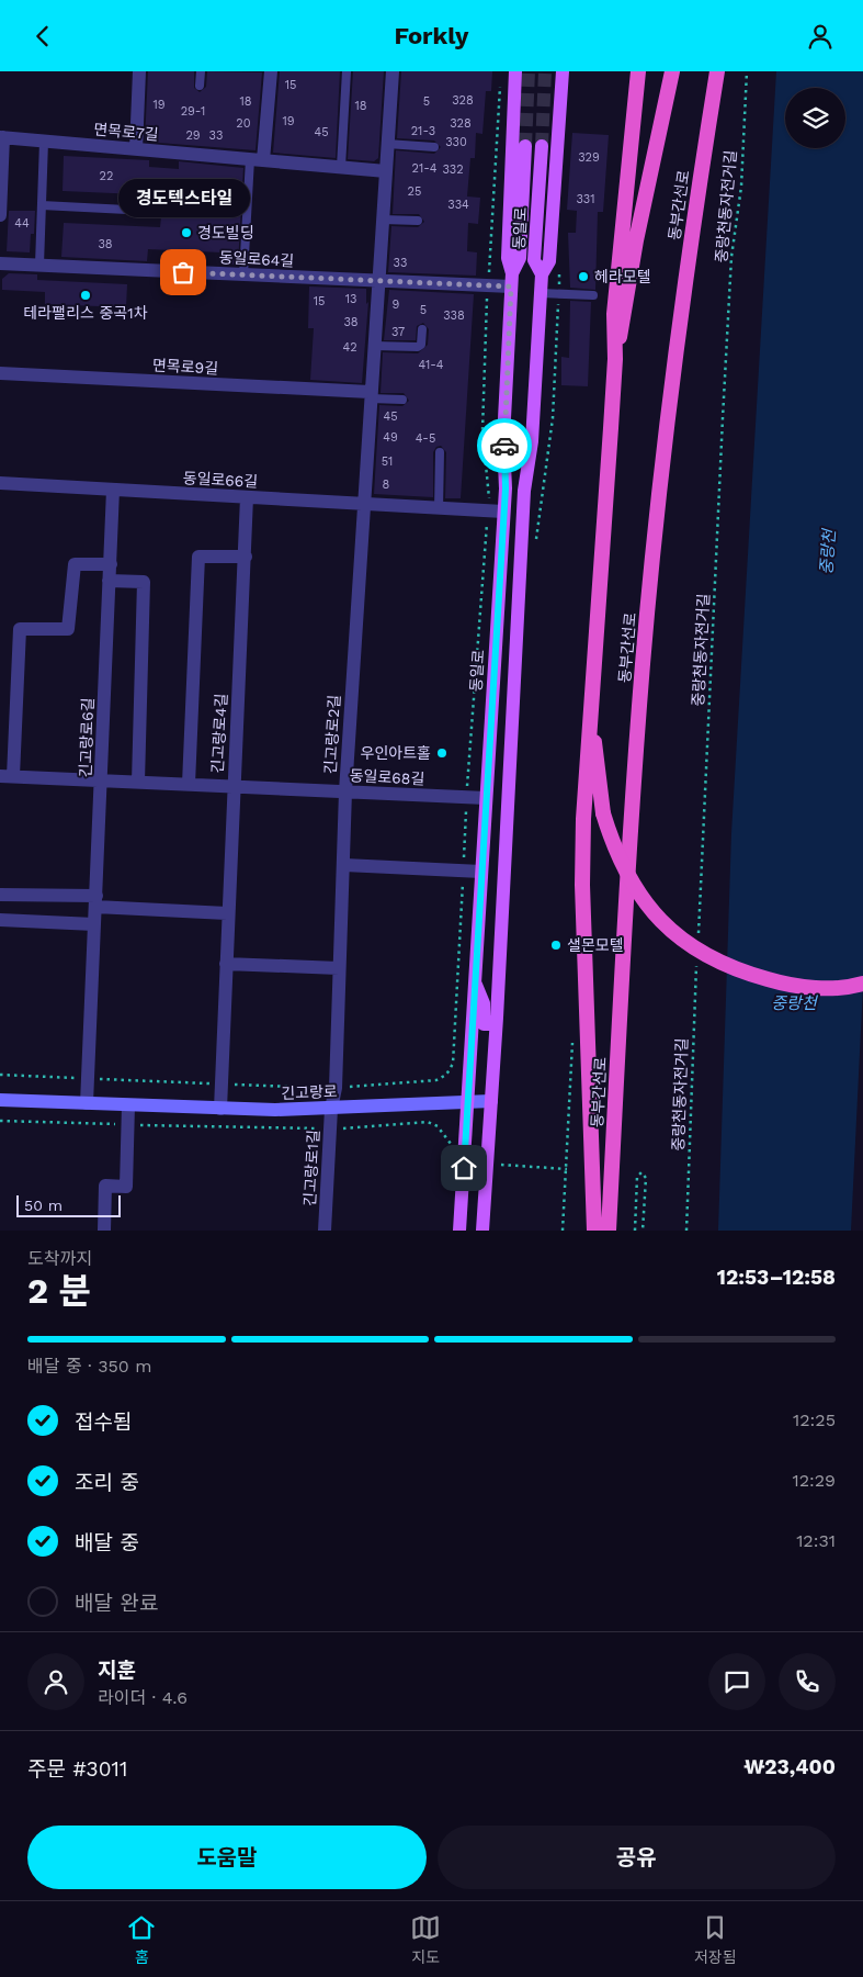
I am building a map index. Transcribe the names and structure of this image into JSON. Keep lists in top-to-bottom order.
{
  "streets": {
    "highway": ["동부간선로"],
    "main road": ["동일로", "긴고랑로"],
    "street": [
      "면목로7길",
      "동일로64길",
      "면목로9길",
      "동일로66길",
      "긴고랑로4길",
      "긴고랑로2길",
      "긴고랑로6길",
      "동일로68길",
      "긴고랑로1길"
    ],
    "path": ["중랑천동자전거길"]
  },
  "crossings": [
    ["면목로7길", "긴고랑로2길"],
    ["동일로", "동일로64길"],
    ["동일로", "동일로66길"],
    ["동일로", "동일로68길"],
    ["동일로", "긴고랑로"],
    ["동일로64길", "긴고랑로2길"],
    ["면목로9길", "긴고랑로2길"],
    ["동일로66길", "긴고랑로4길"],
    ["동일로66길", "긴고랑로2길"],
    ["동일로66길", "긴고랑로6길"],
    ["긴고랑로4길", "동일로68길"],
    ["긴고랑로4길", "긴고랑로"],
    ["긴고랑로2길", "동일로68길"],
    ["긴고랑로2길", "긴고랑로"],
    ["긴고랑로2길", "긴고랑로1길"],
    ["긴고랑로6길", "동일로68길"],
    ["긴고랑로6길", "긴고랑로"],
    ["긴고랑로", "긴고랑로1길"]
  ],
  "water": ["중랑천"],
  "places": [
    "경도빌딩",
    "경도텍스타일",
    "헤라모텔",
    "테라팰리스 중곡1차",
    "우인아트홀",
    "샐몬모텔"
  ],
  "house_numbers": [
    "15",
    "328",
    "18",
    "5",
    "19",
    "18",
    "29-1",
    "19",
    "20",
    "328",
    "21-3",
    "45",
    "29",
    "33",
    "330",
    "329",
    "21-4",
    "332",
    "22",
    "25",
    "331",
    "334",
    "44",
    "38",
    "33",
    "13",
    "15",
    "9",
    "5",
    "338",
    "38",
    "37",
    "42",
    "41-4",
    "45",
    "49",
    "4-5",
    "51",
    "8"
  ],
  "scale_bar": "50 m",
  "page": {
    "header": "Forkly",
    "bubble": "경도텍스타일",
    "scale": "50 m",
    "heading": ["2 분", "도착까지", "12:53–12:58"],
    "panel": [
      "지훈",
      "라이더 · 4.6",
      "주문 #3011",
      "₩23,400"
    ],
    "bar": "배달 중 · 350 m",
    "list": [
      ["접수됨", "12:25"],
      ["조리 중", "12:29"],
      ["배달 중", "12:31"],
      "배달 완료"
    ],
    "buttons": ["도움말", "공유"],
    "tabs": ["홈", "지도", "저장됨"]
  }
}
